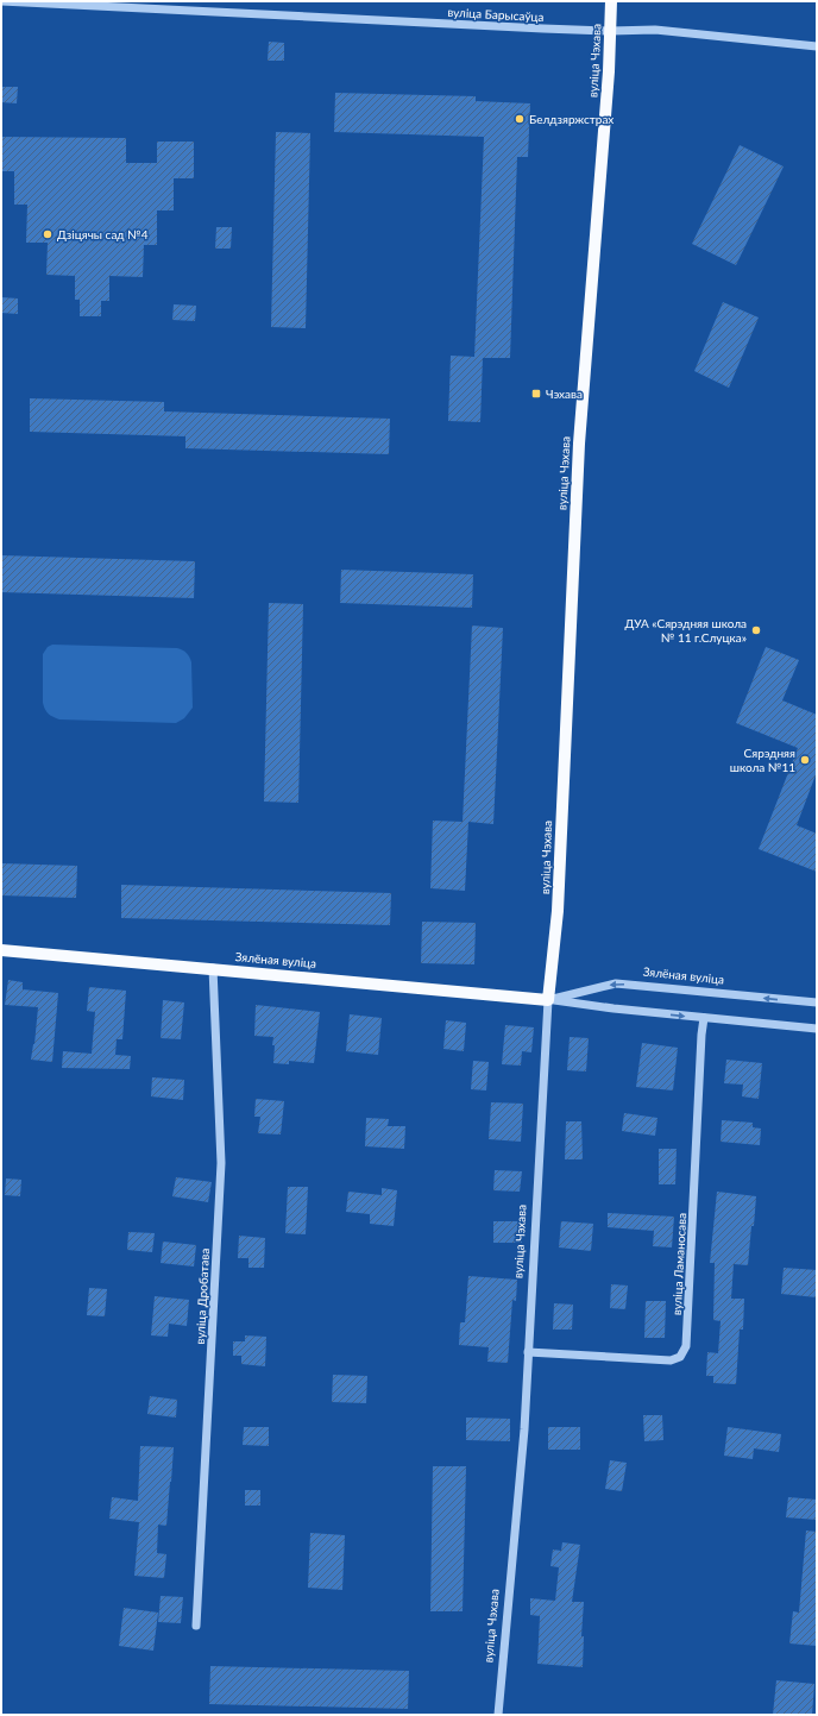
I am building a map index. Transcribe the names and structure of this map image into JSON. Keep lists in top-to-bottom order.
{
  "streets": {
    "main road": ["вуліца Чэхава", "Зялёная вуліца"],
    "street": ["вуліца Барысаўца", "вуліца Ламаносава", "вуліца Дробатава"]
  },
  "crossings": [
    ["вуліца Барысаўца", "вуліца Чэхава"],
    ["вуліца Чэхава", "Зялёная вуліца"],
    ["вуліца Чэхава", "вуліца Ламаносава"],
    ["Зялёная вуліца", "вуліца Ламаносава"],
    ["Зялёная вуліца", "вуліца Дробатава"]
  ],
  "places": {
    "other": [
      "Белдзяржстрах",
      "Дзіцячы сад №4",
      "ДУА «Сярэдняя школа № 11 г.Слуцка»",
      "Сярэдняя школа №11"
    ],
    "transit": ["Чэхава"]
  }
}
